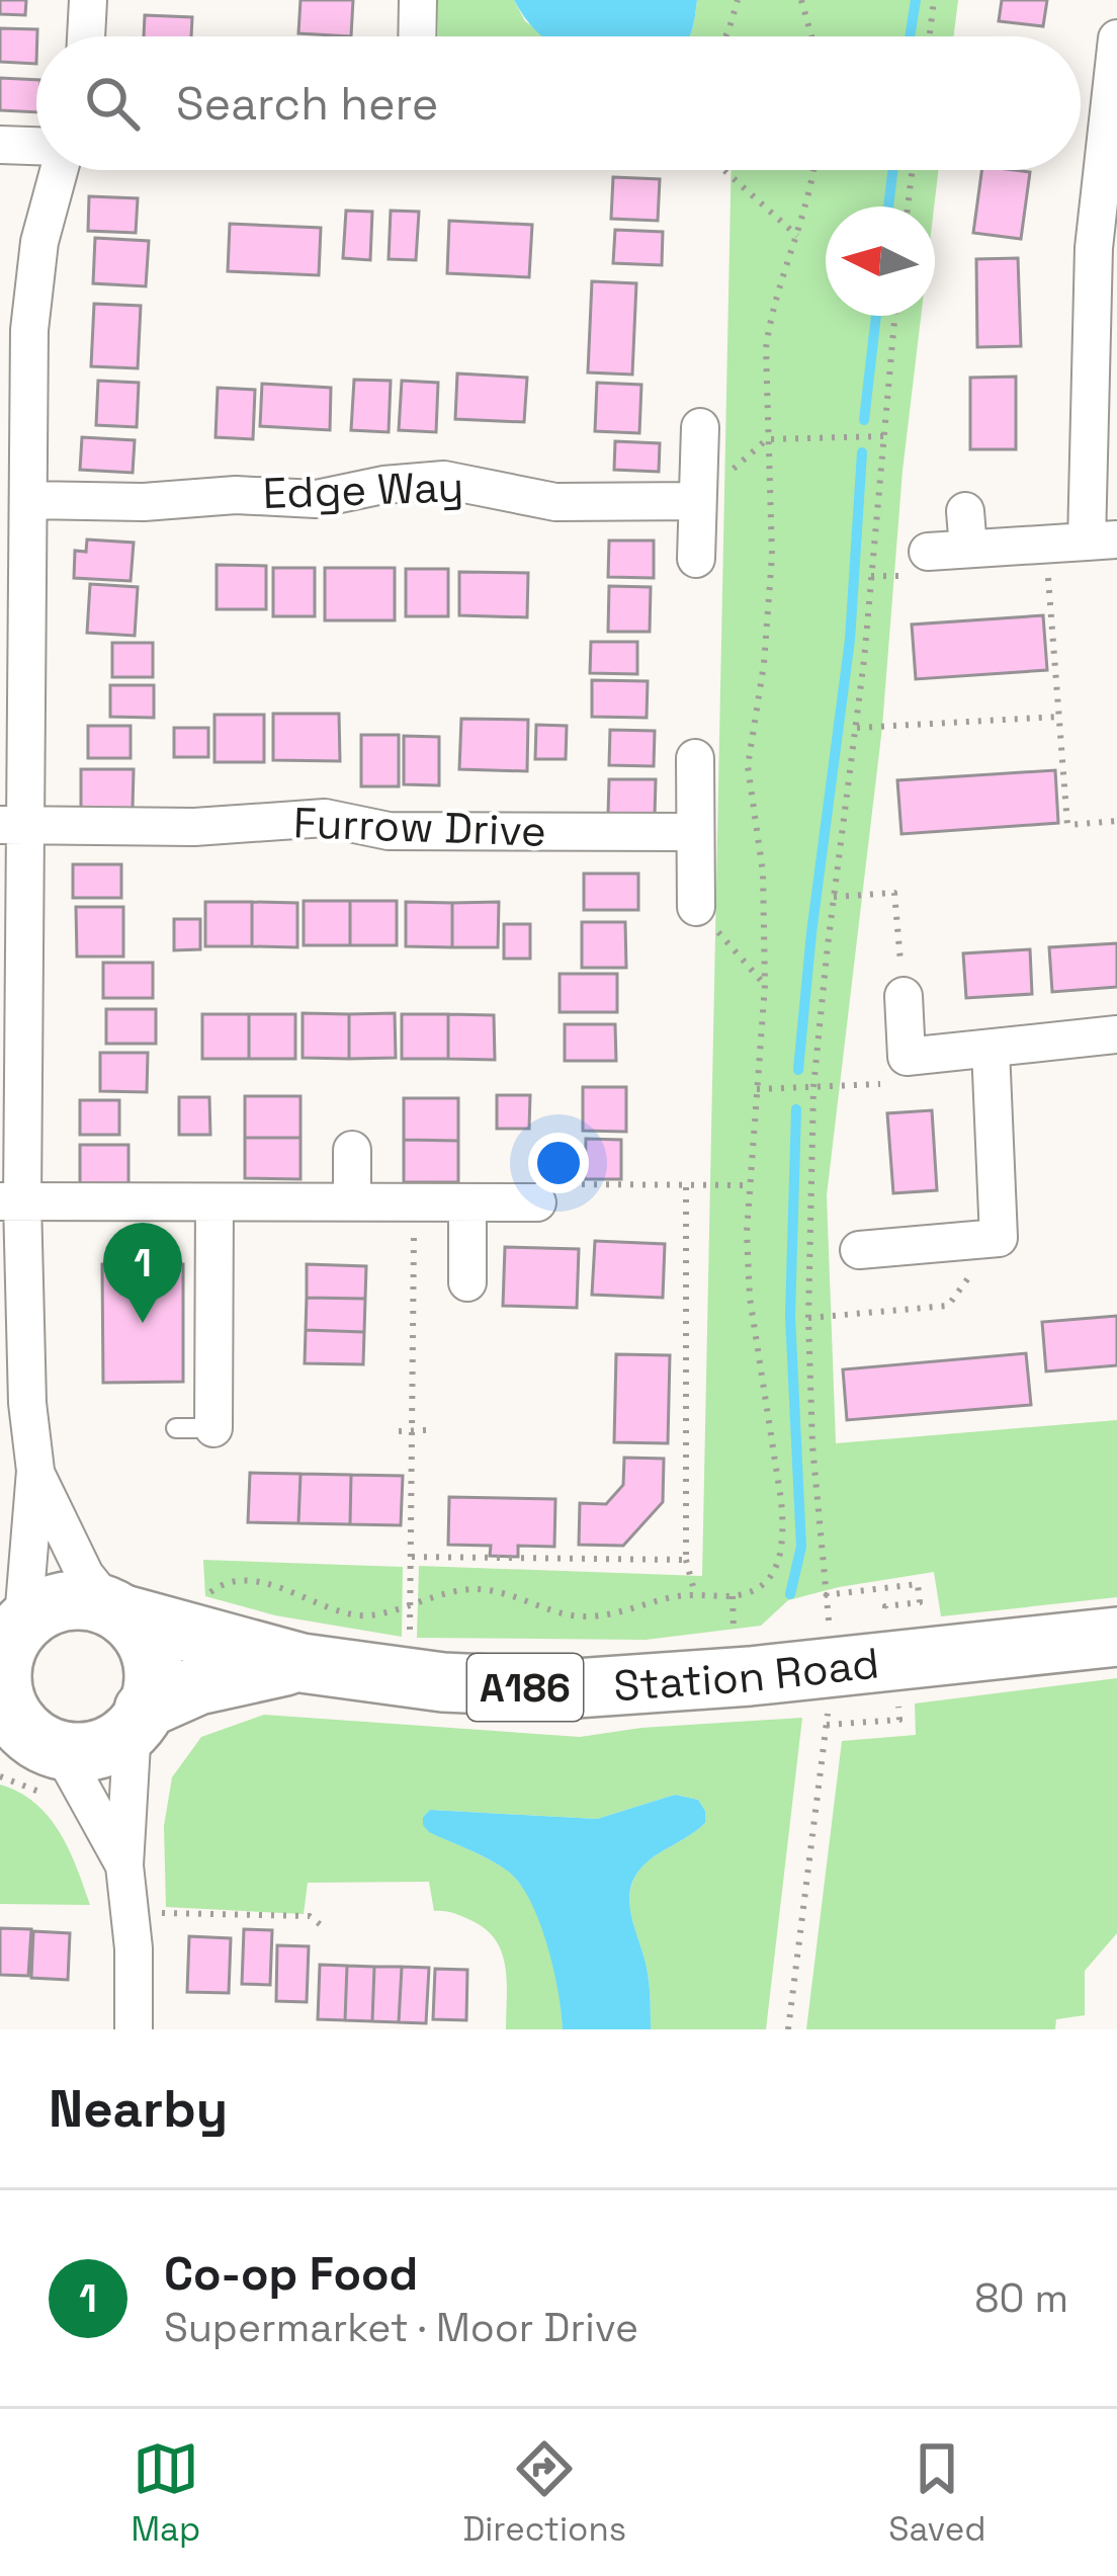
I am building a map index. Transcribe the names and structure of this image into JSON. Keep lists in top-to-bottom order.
{
  "streets": {
    "main road": ["Station Road", "A186"],
    "street": ["Edge Way", "Furrow Drive"]
  },
  "north": "left",
  "page": {
    "search": "Search here",
    "pins": "1",
    "heading": "Nearby",
    "list": [
      {
        "mark": "1",
        "name": "Co-op Food",
        "note": "Supermarket · Moor Drive",
        "value": "80 m"
      }
    ],
    "nav": ["Map", "Directions", "Saved"]
  }
}
